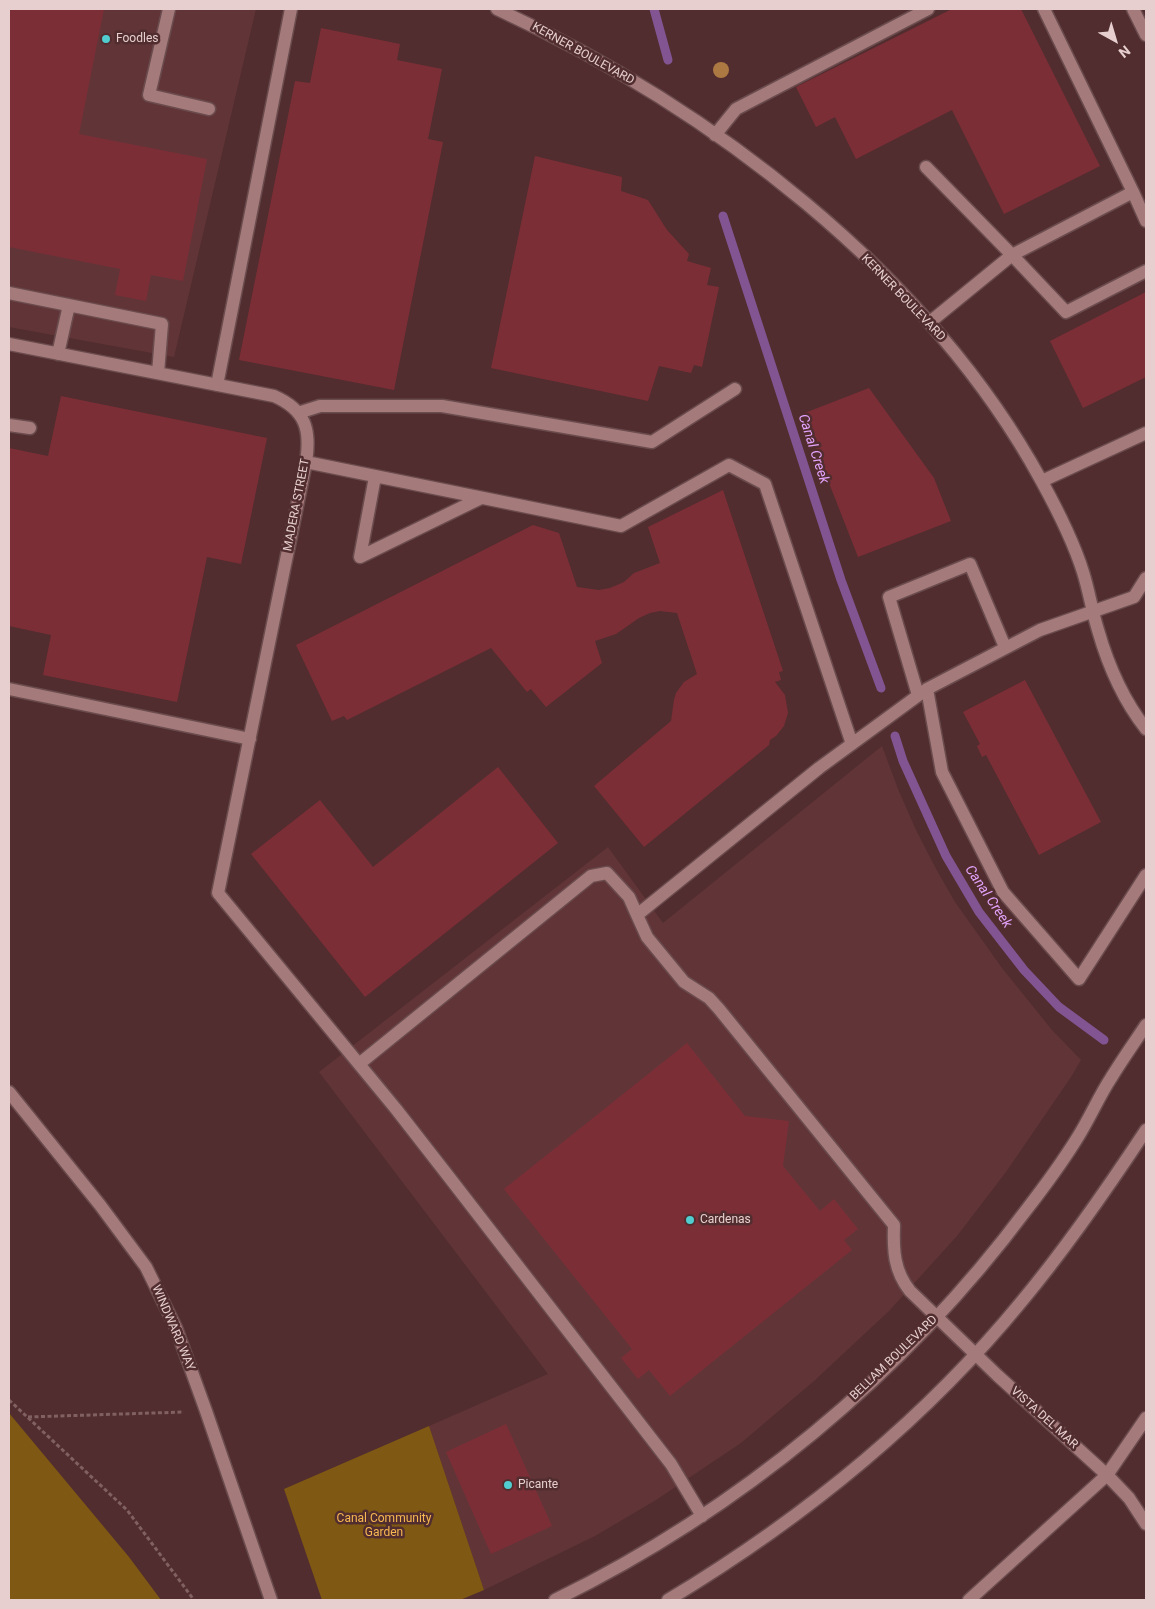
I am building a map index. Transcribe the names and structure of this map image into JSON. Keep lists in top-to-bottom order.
{
  "streets": {
    "street": [
      "KERNER BOULEVARD",
      "MADERA STREET",
      "WINDWARD WAY",
      "BELLAM BOULEVARD",
      "VISTA DEL MAR"
    ]
  },
  "crossings": [
    ["MADERA STREET", "VISTA DEL MAR"],
    ["BELLAM BOULEVARD", "VISTA DEL MAR"]
  ],
  "water": ["Canal Creek"],
  "parks": ["Canal Community Garden"],
  "places": ["Foodles", "Cardenas", "Picante"],
  "north": "bottom right"
}
